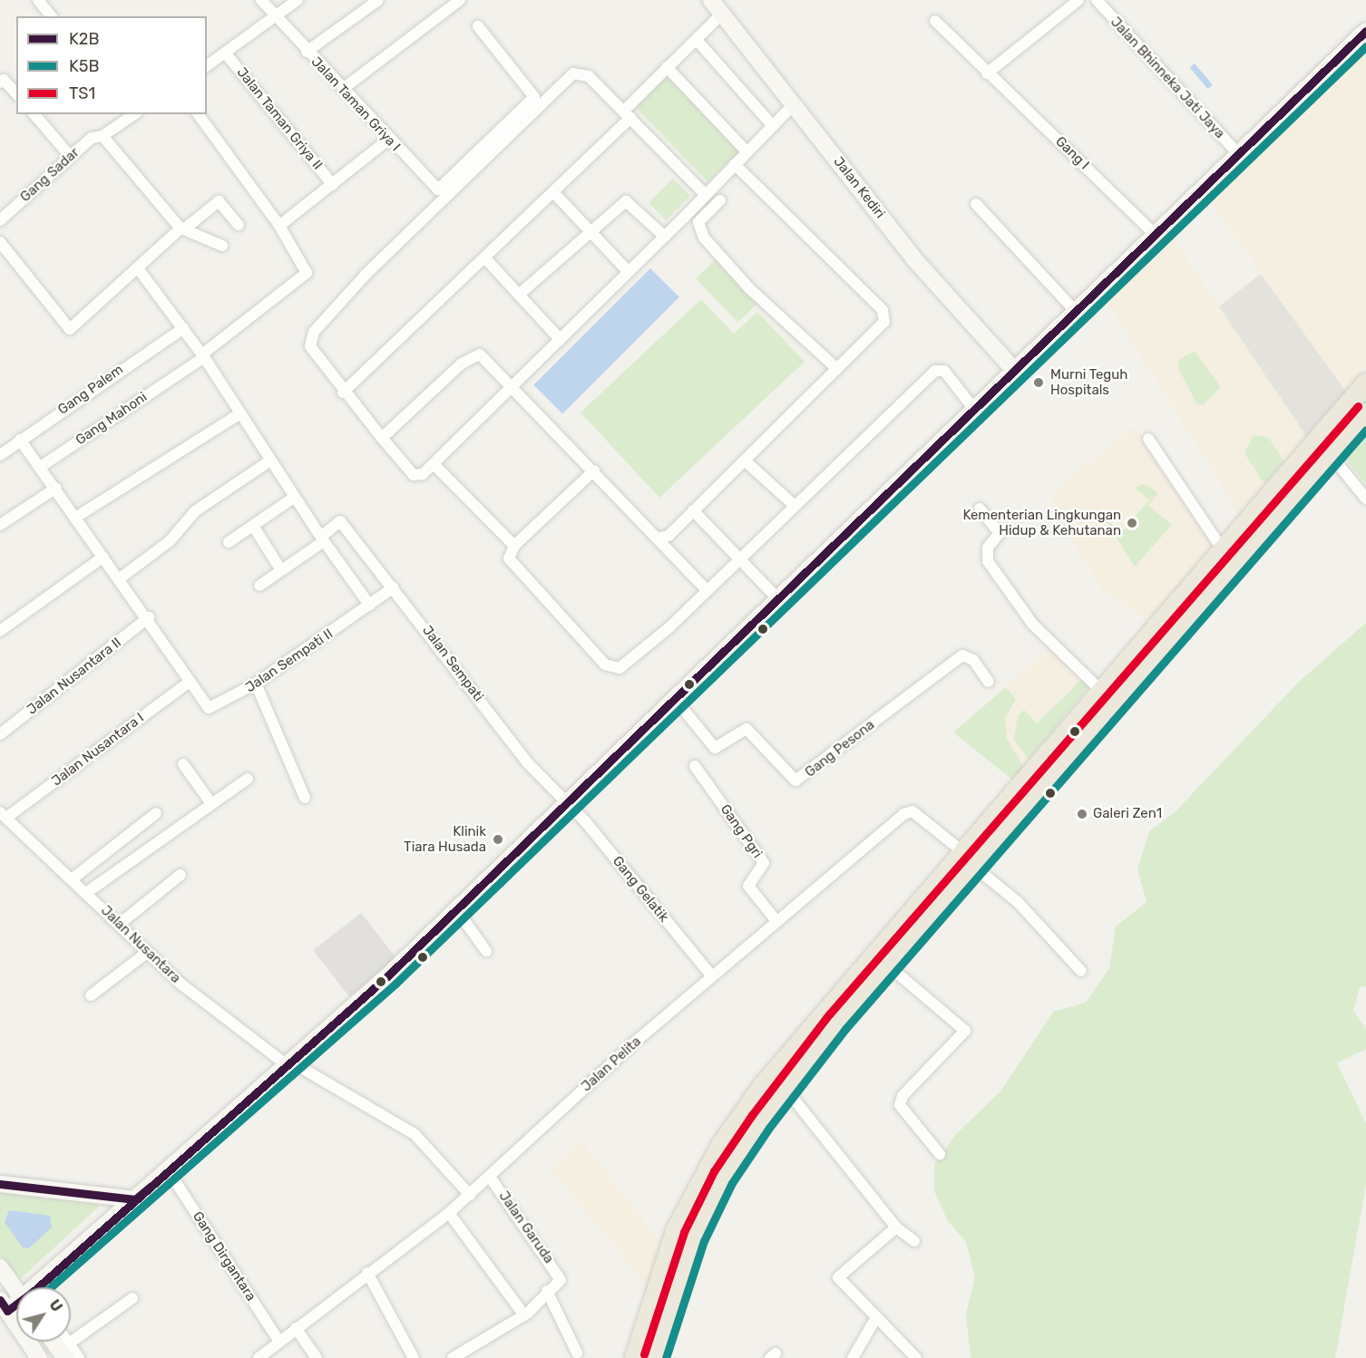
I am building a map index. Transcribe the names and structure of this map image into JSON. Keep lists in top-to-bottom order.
{
  "streets": {
    "main road": ["Jalan Kediri"],
    "street": [
      "Jalan Bhinneka Jati Jaya",
      "Jalan Taman Griya I",
      "Jalan Taman Griya II",
      "Gang I",
      "Gang Sadar",
      "Gang Palem",
      "Gang Mahoni",
      "Jalan Sempati II",
      "Jalan Sempati",
      "Jalan Nusantara II",
      "Gang Pesona",
      "Jalan Nusantara I",
      "Gang Pgri",
      "Gang Gelatik",
      "Jalan Nusantara",
      "Jalan Pelita",
      "Jalan Garuda",
      "Gang Dirgantara"
    ]
  },
  "crossings": [
    ["Jalan Sempati II", "Jalan Sempati"],
    ["Jalan Sempati II", "Jalan Nusantara I"],
    ["Jalan Sempati", "Gang Gelatik"],
    ["Jalan Nusantara I", "Jalan Nusantara"],
    ["Gang Pgri", "Jalan Pelita"],
    ["Gang Gelatik", "Jalan Pelita"],
    ["Jalan Nusantara", "Jalan Pelita"],
    ["Jalan Pelita", "Jalan Garuda"],
    ["Jalan Pelita", "Gang Dirgantara"]
  ],
  "places": [
    "Murni Teguh Hospitals",
    "Kementerian Lingkungan Hidup & Kehutanan",
    "Galeri Zen1",
    "Klinik Tiara Husada"
  ],
  "lines": ["transit line K2B", "transit line K5B", "transit line TS1"],
  "legend": ["K2B", "K5B", "TS1"],
  "north": "top right"
}
